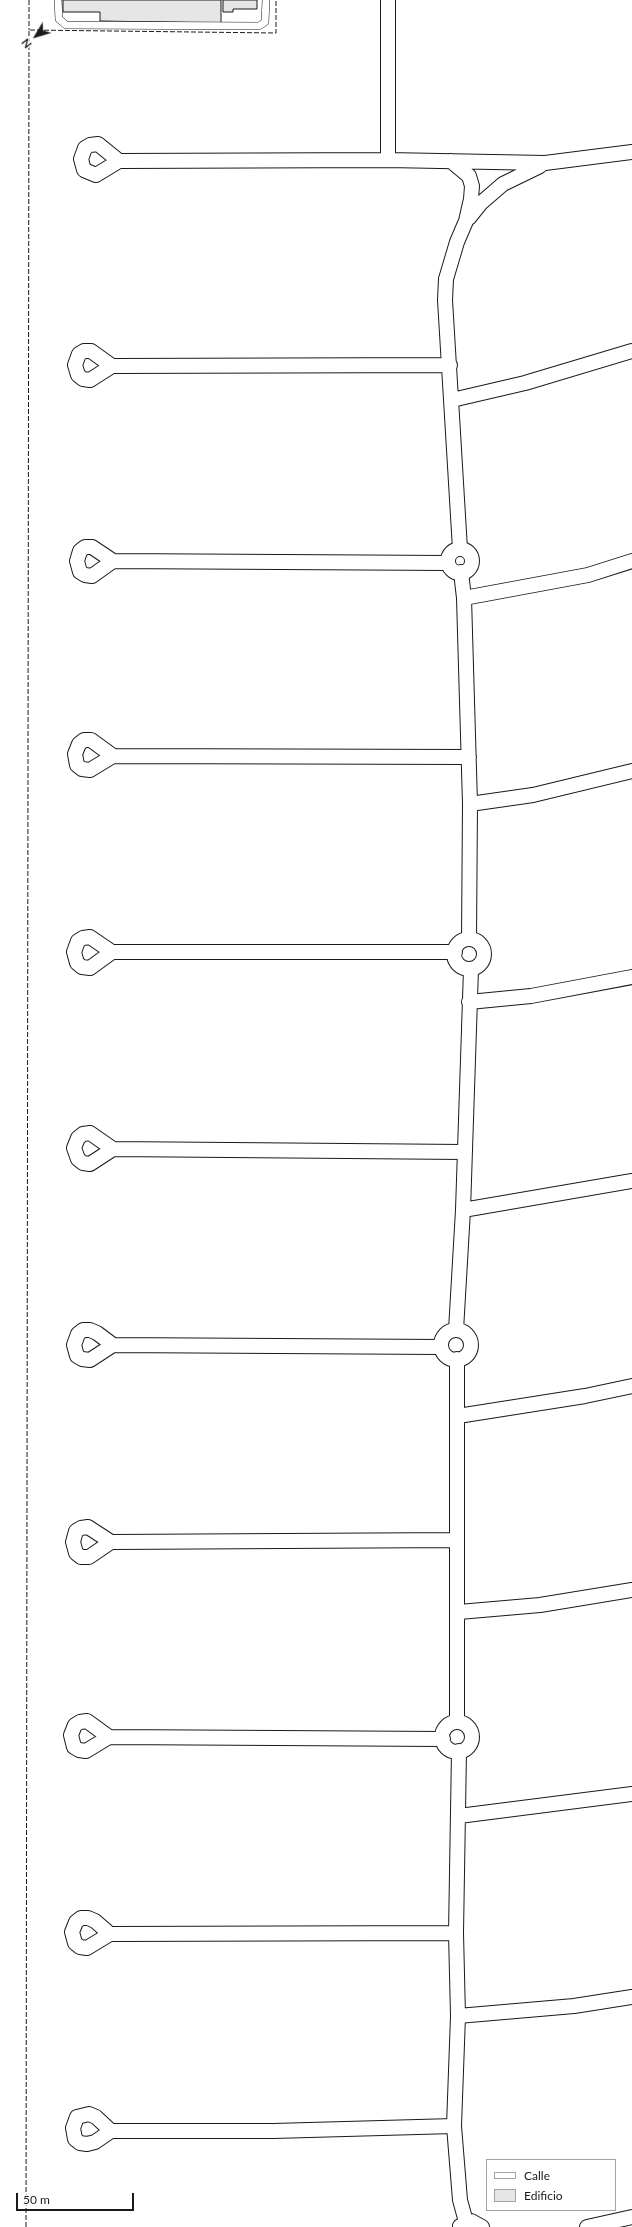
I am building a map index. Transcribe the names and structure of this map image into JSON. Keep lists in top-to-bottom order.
{
  "legend": ["Calle", "Edificio"],
  "scale_bar": "50 m",
  "north": "bottom left"
}
